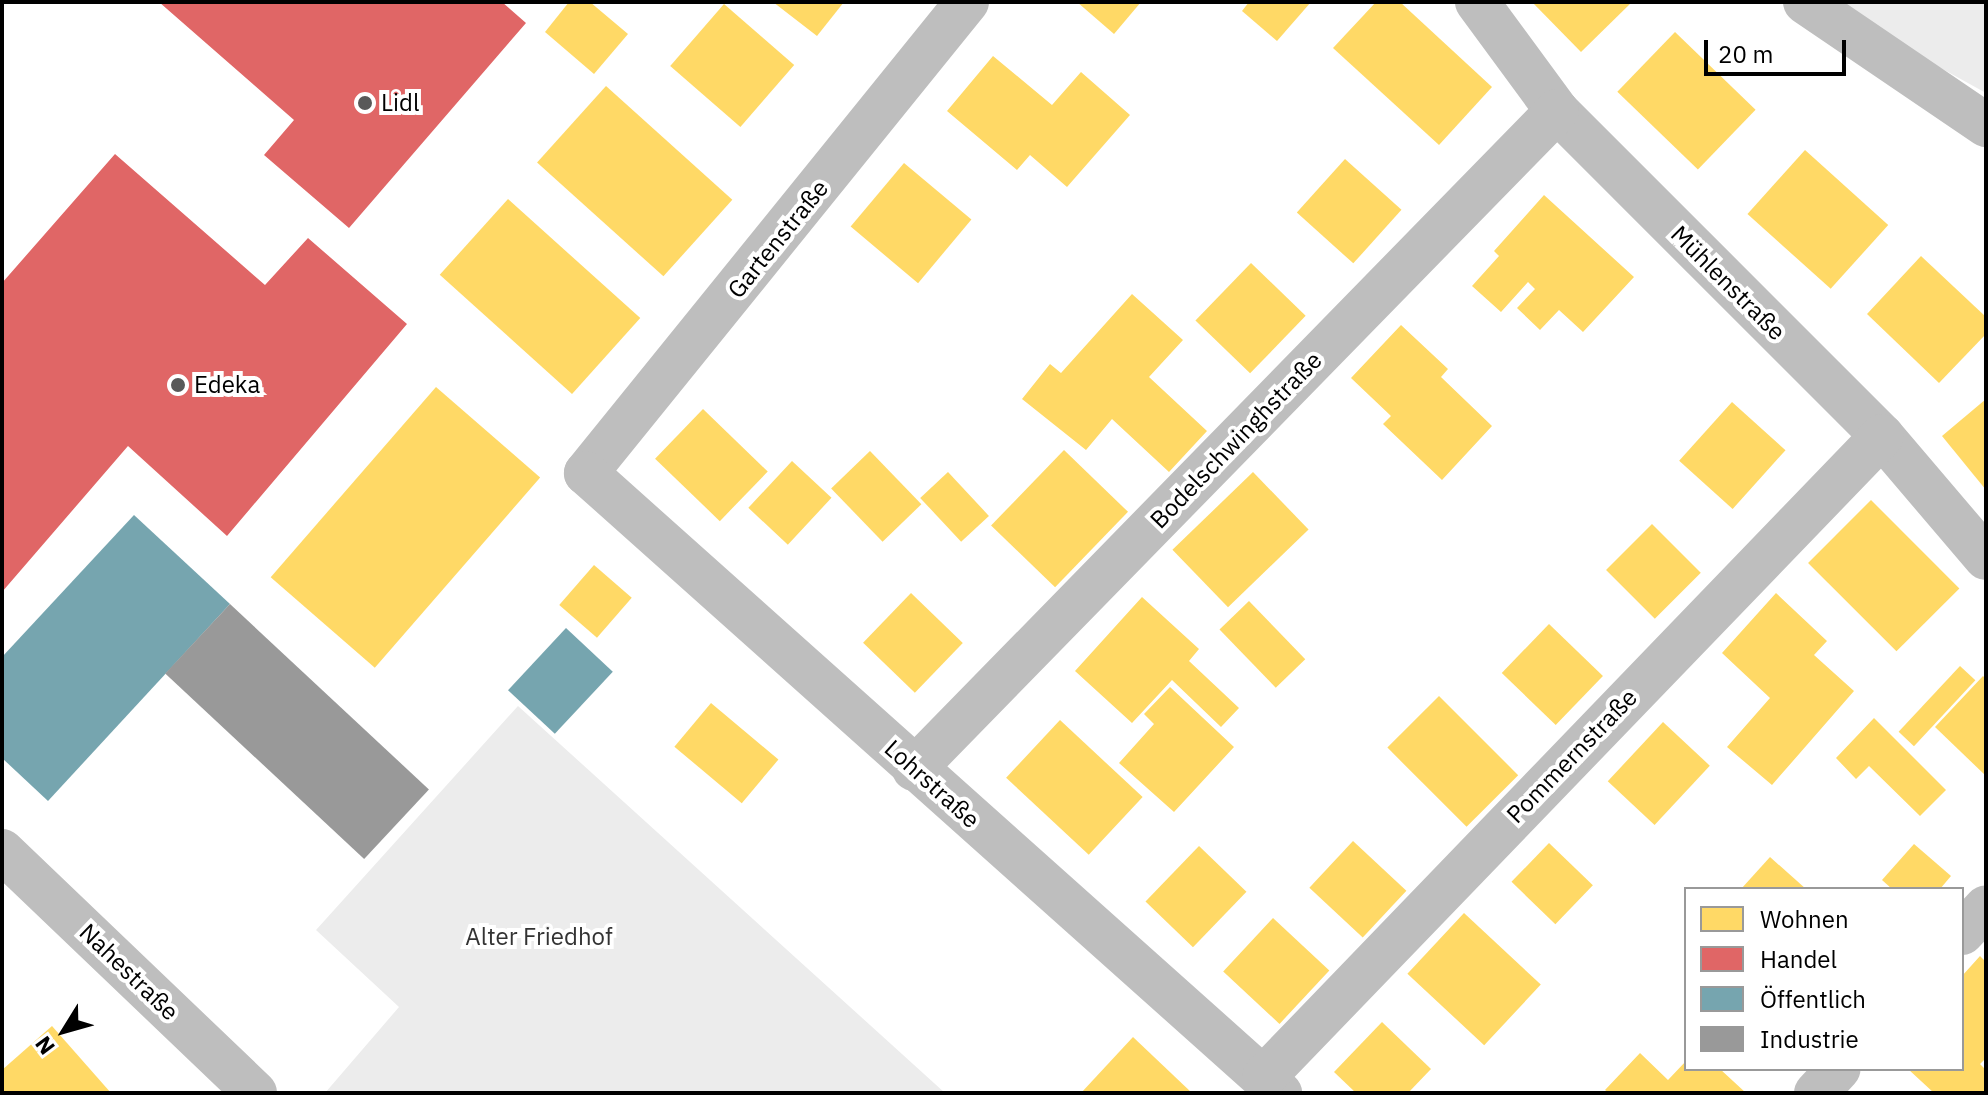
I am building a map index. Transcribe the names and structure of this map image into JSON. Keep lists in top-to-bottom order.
{
  "streets": {
    "street": [
      "Gartenstraße",
      "Mühlenstraße",
      "Bodelschwinghstraße",
      "Pommernstraße",
      "Lohrstraße",
      "Nahestraße"
    ]
  },
  "crossings": [
    ["Gartenstraße", "Lohrstraße"],
    ["Mühlenstraße", "Bodelschwinghstraße"],
    ["Mühlenstraße", "Pommernstraße"],
    ["Bodelschwinghstraße", "Lohrstraße"],
    ["Pommernstraße", "Lohrstraße"]
  ],
  "parks": ["Alter Friedhof"],
  "places": ["Lidl", "Edeka"],
  "legend": [
    "Wohnen",
    "Handel",
    "Öffentlich",
    "Industrie"
  ],
  "scale_bar": "20 m",
  "north": "bottom left"
}
